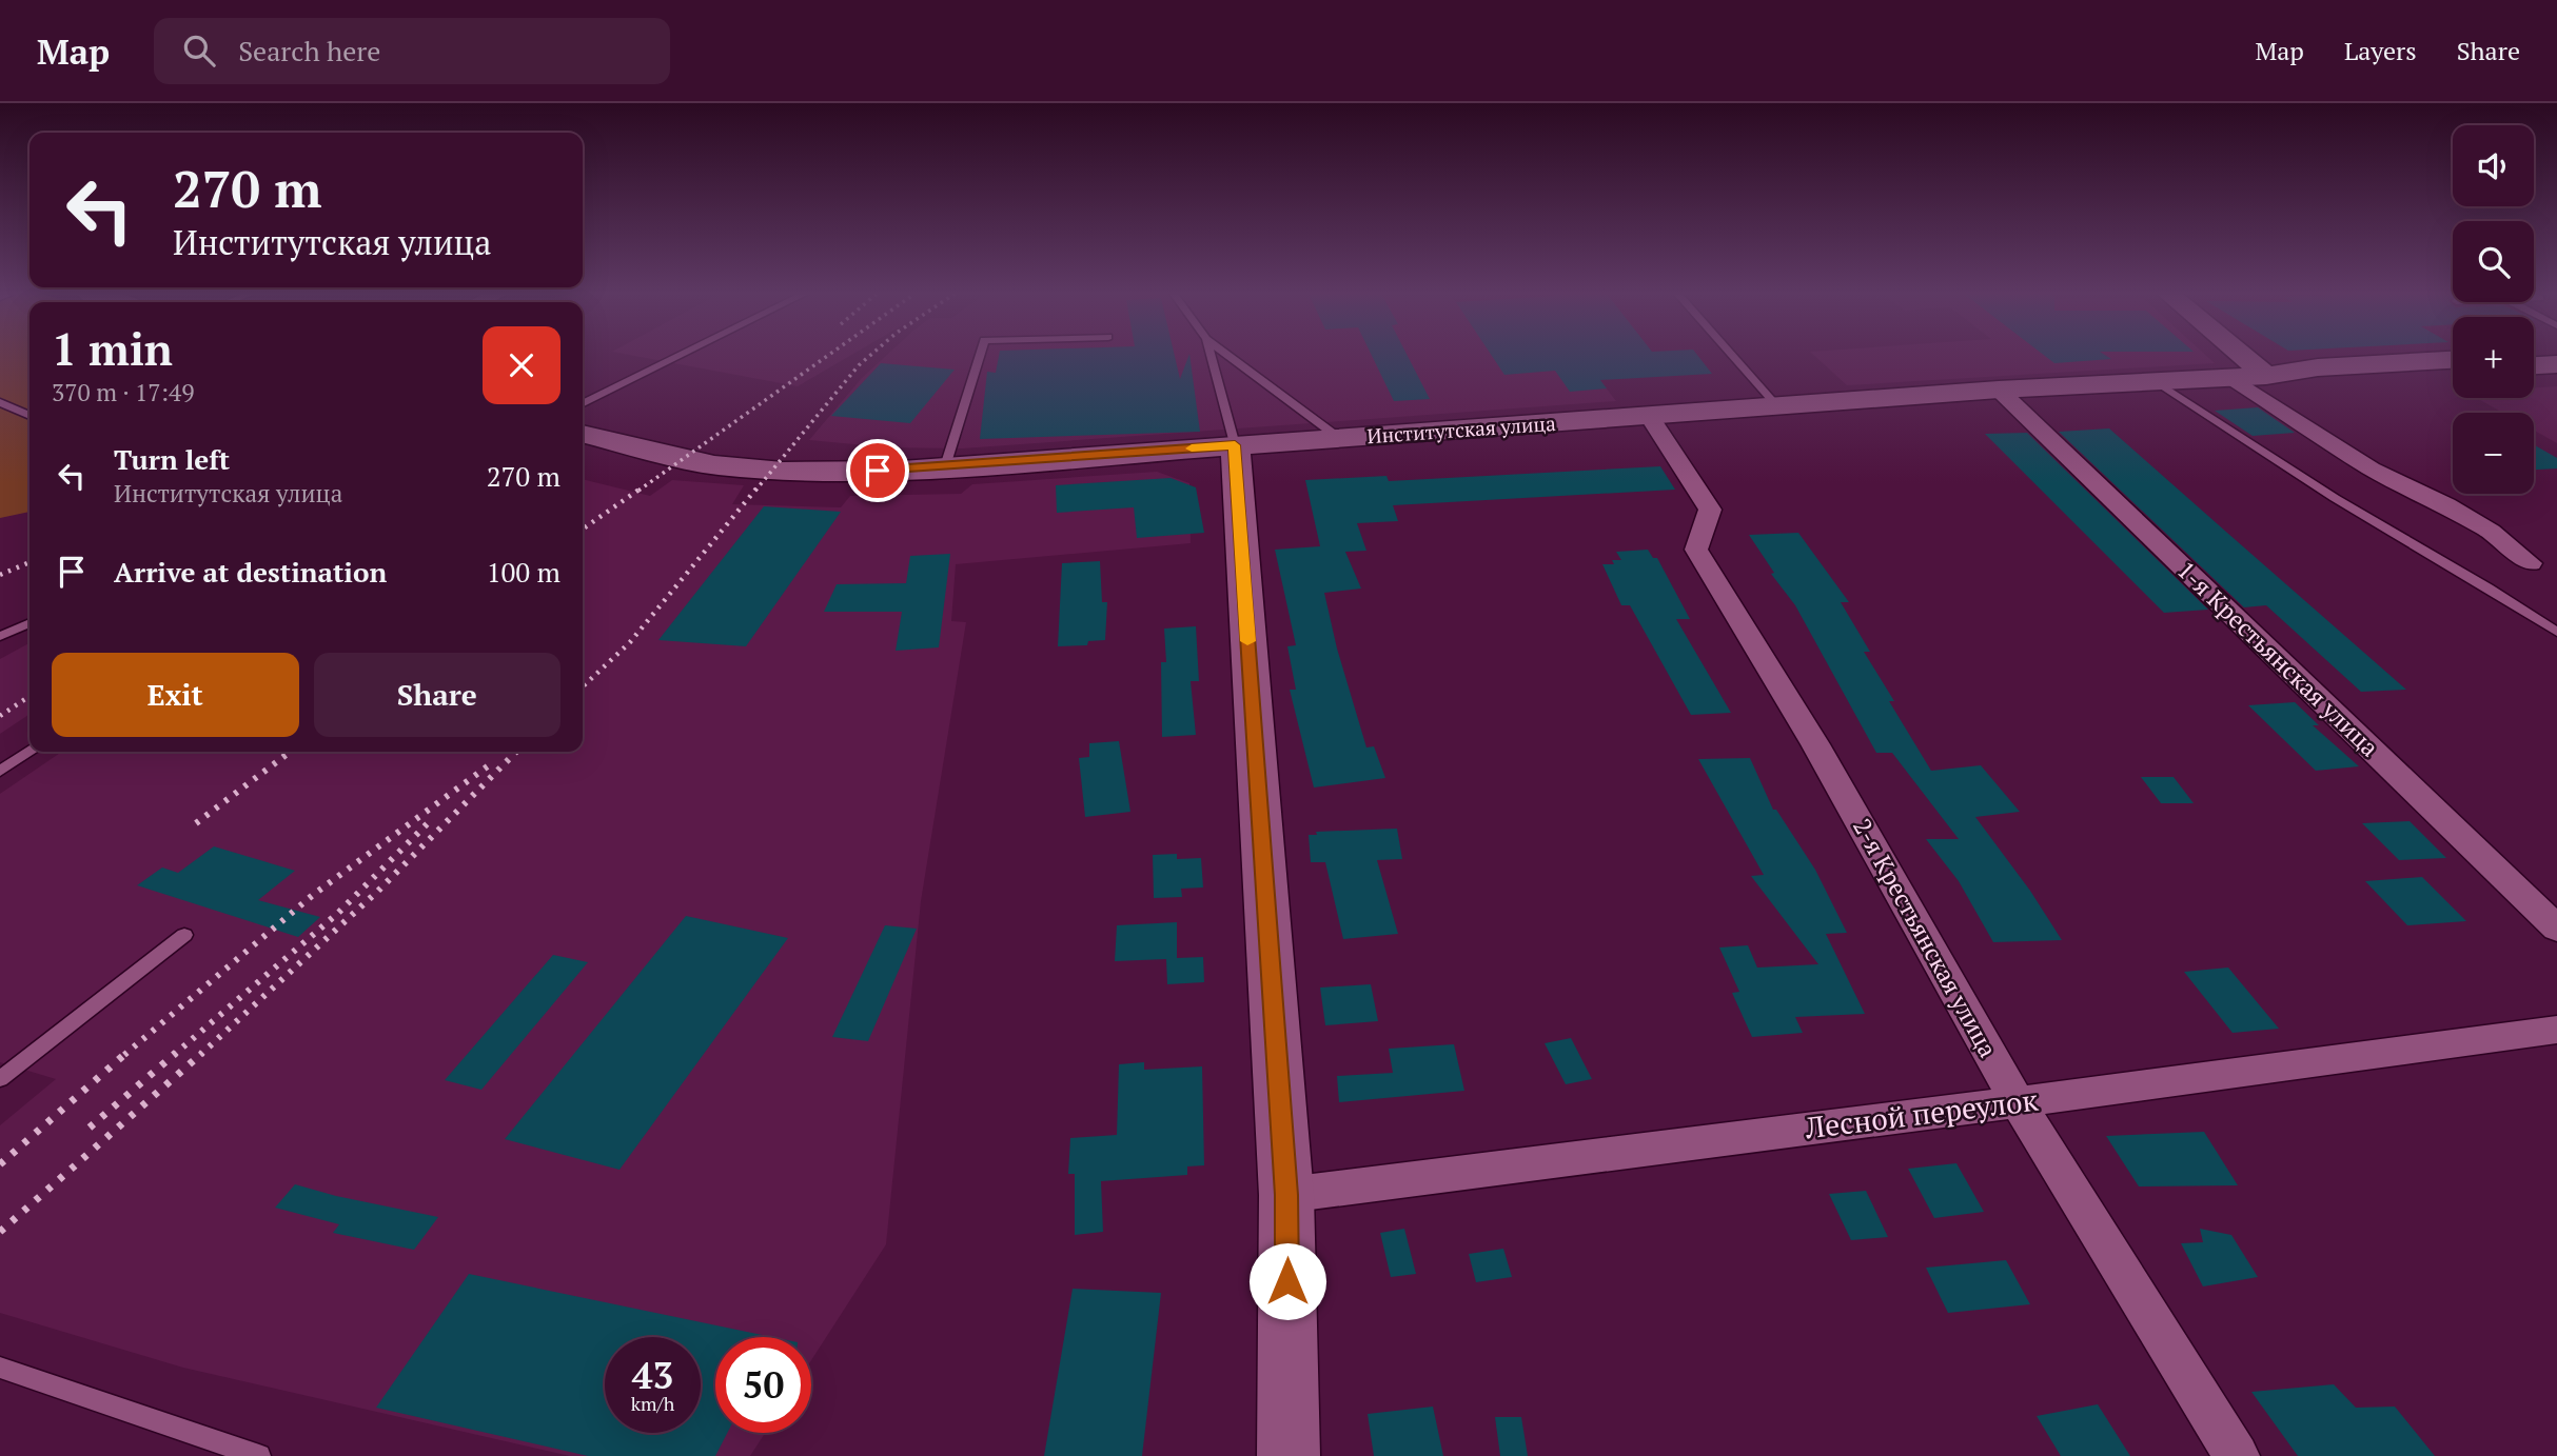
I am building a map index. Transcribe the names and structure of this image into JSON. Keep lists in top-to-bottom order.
{
  "streets": {
    "main road": ["Институтская улица"],
    "street": ["1-я Крестьянская улица", "2-я Крестьянская улица", "Лесной переулок"]
  },
  "crossings": [
    ["Институтская улица", "1-я Крестьянская улица"],
    ["Институтская улица", "2-я Крестьянская улица"],
    ["2-я Крестьянская улица", "Лесной переулок"]
  ],
  "page": {
    "header": "Map",
    "search": "Search here",
    "nav": ["Map", "Layers", "Share"],
    "map_buttons": ["+", "−"],
    "turn": ["270 m", "Институтская улица"],
    "heading": ["1 min", "370 m · 17:49"],
    "list": [
      {
        "name": "Turn left",
        "note": "Институтская улица",
        "value": "270 m"
      },
      {
        "name": "Arrive at destination",
        "value": "100 m"
      }
    ],
    "buttons": ["Exit", "Share"],
    "speed": "43 km/h",
    "limit": "50"
  }
}
